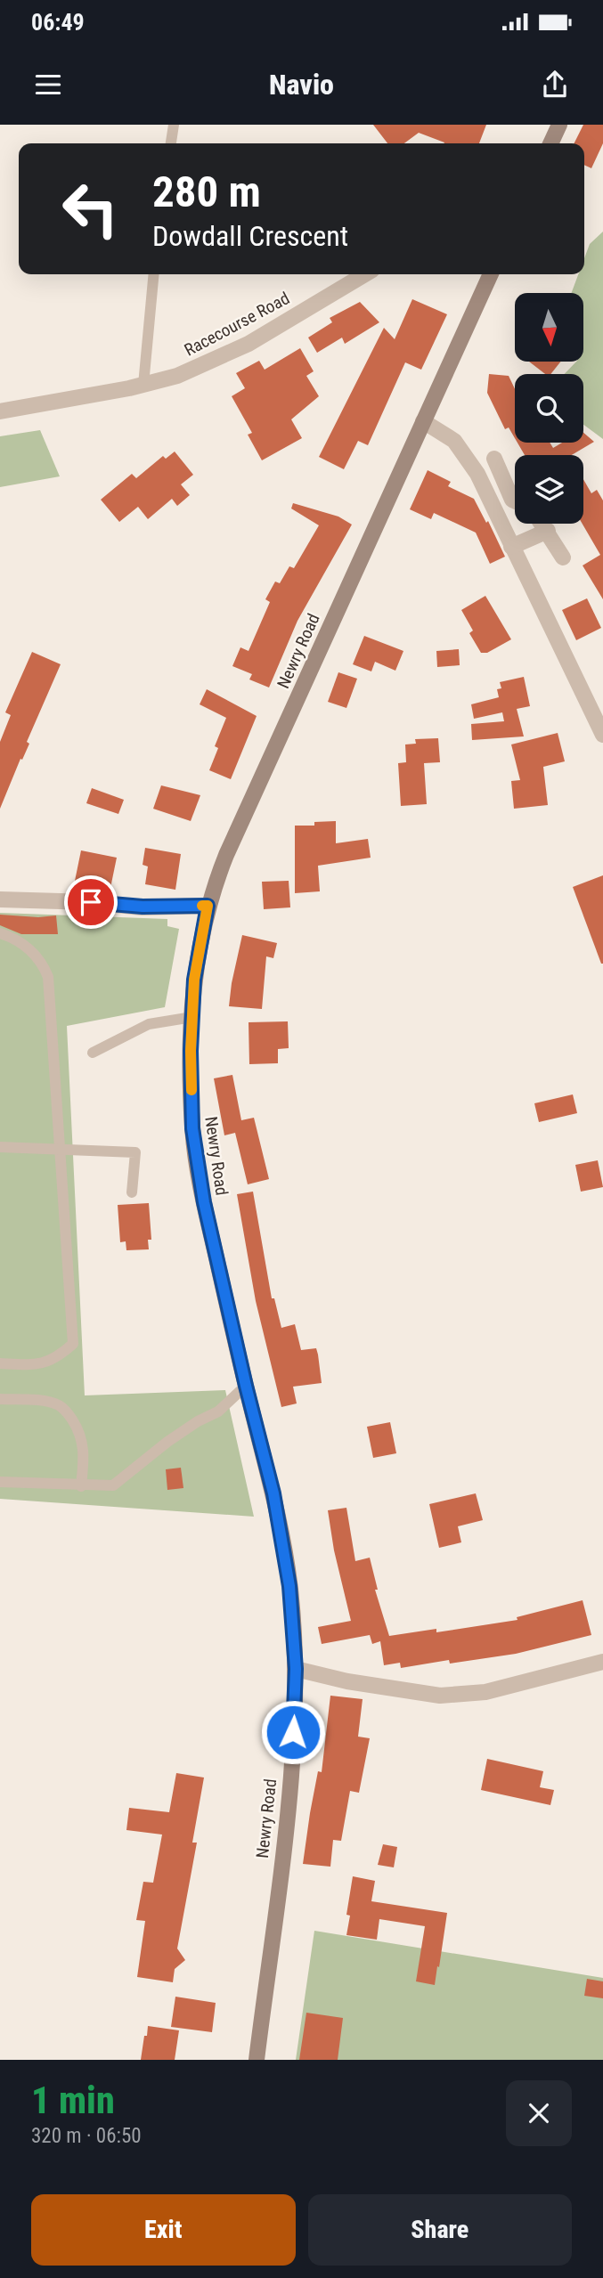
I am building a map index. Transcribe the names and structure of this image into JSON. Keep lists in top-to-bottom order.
{
  "streets": {
    "main road": ["Newry Road"],
    "street": ["Racecourse Road"]
  },
  "north": "bottom",
  "page": {
    "status": "06:49",
    "header": "Navio",
    "turn": ["280 m", "Dowdall Crescent"],
    "heading": ["1 min", "320 m · 06:50"],
    "buttons": ["Exit", "Share"]
  }
}
